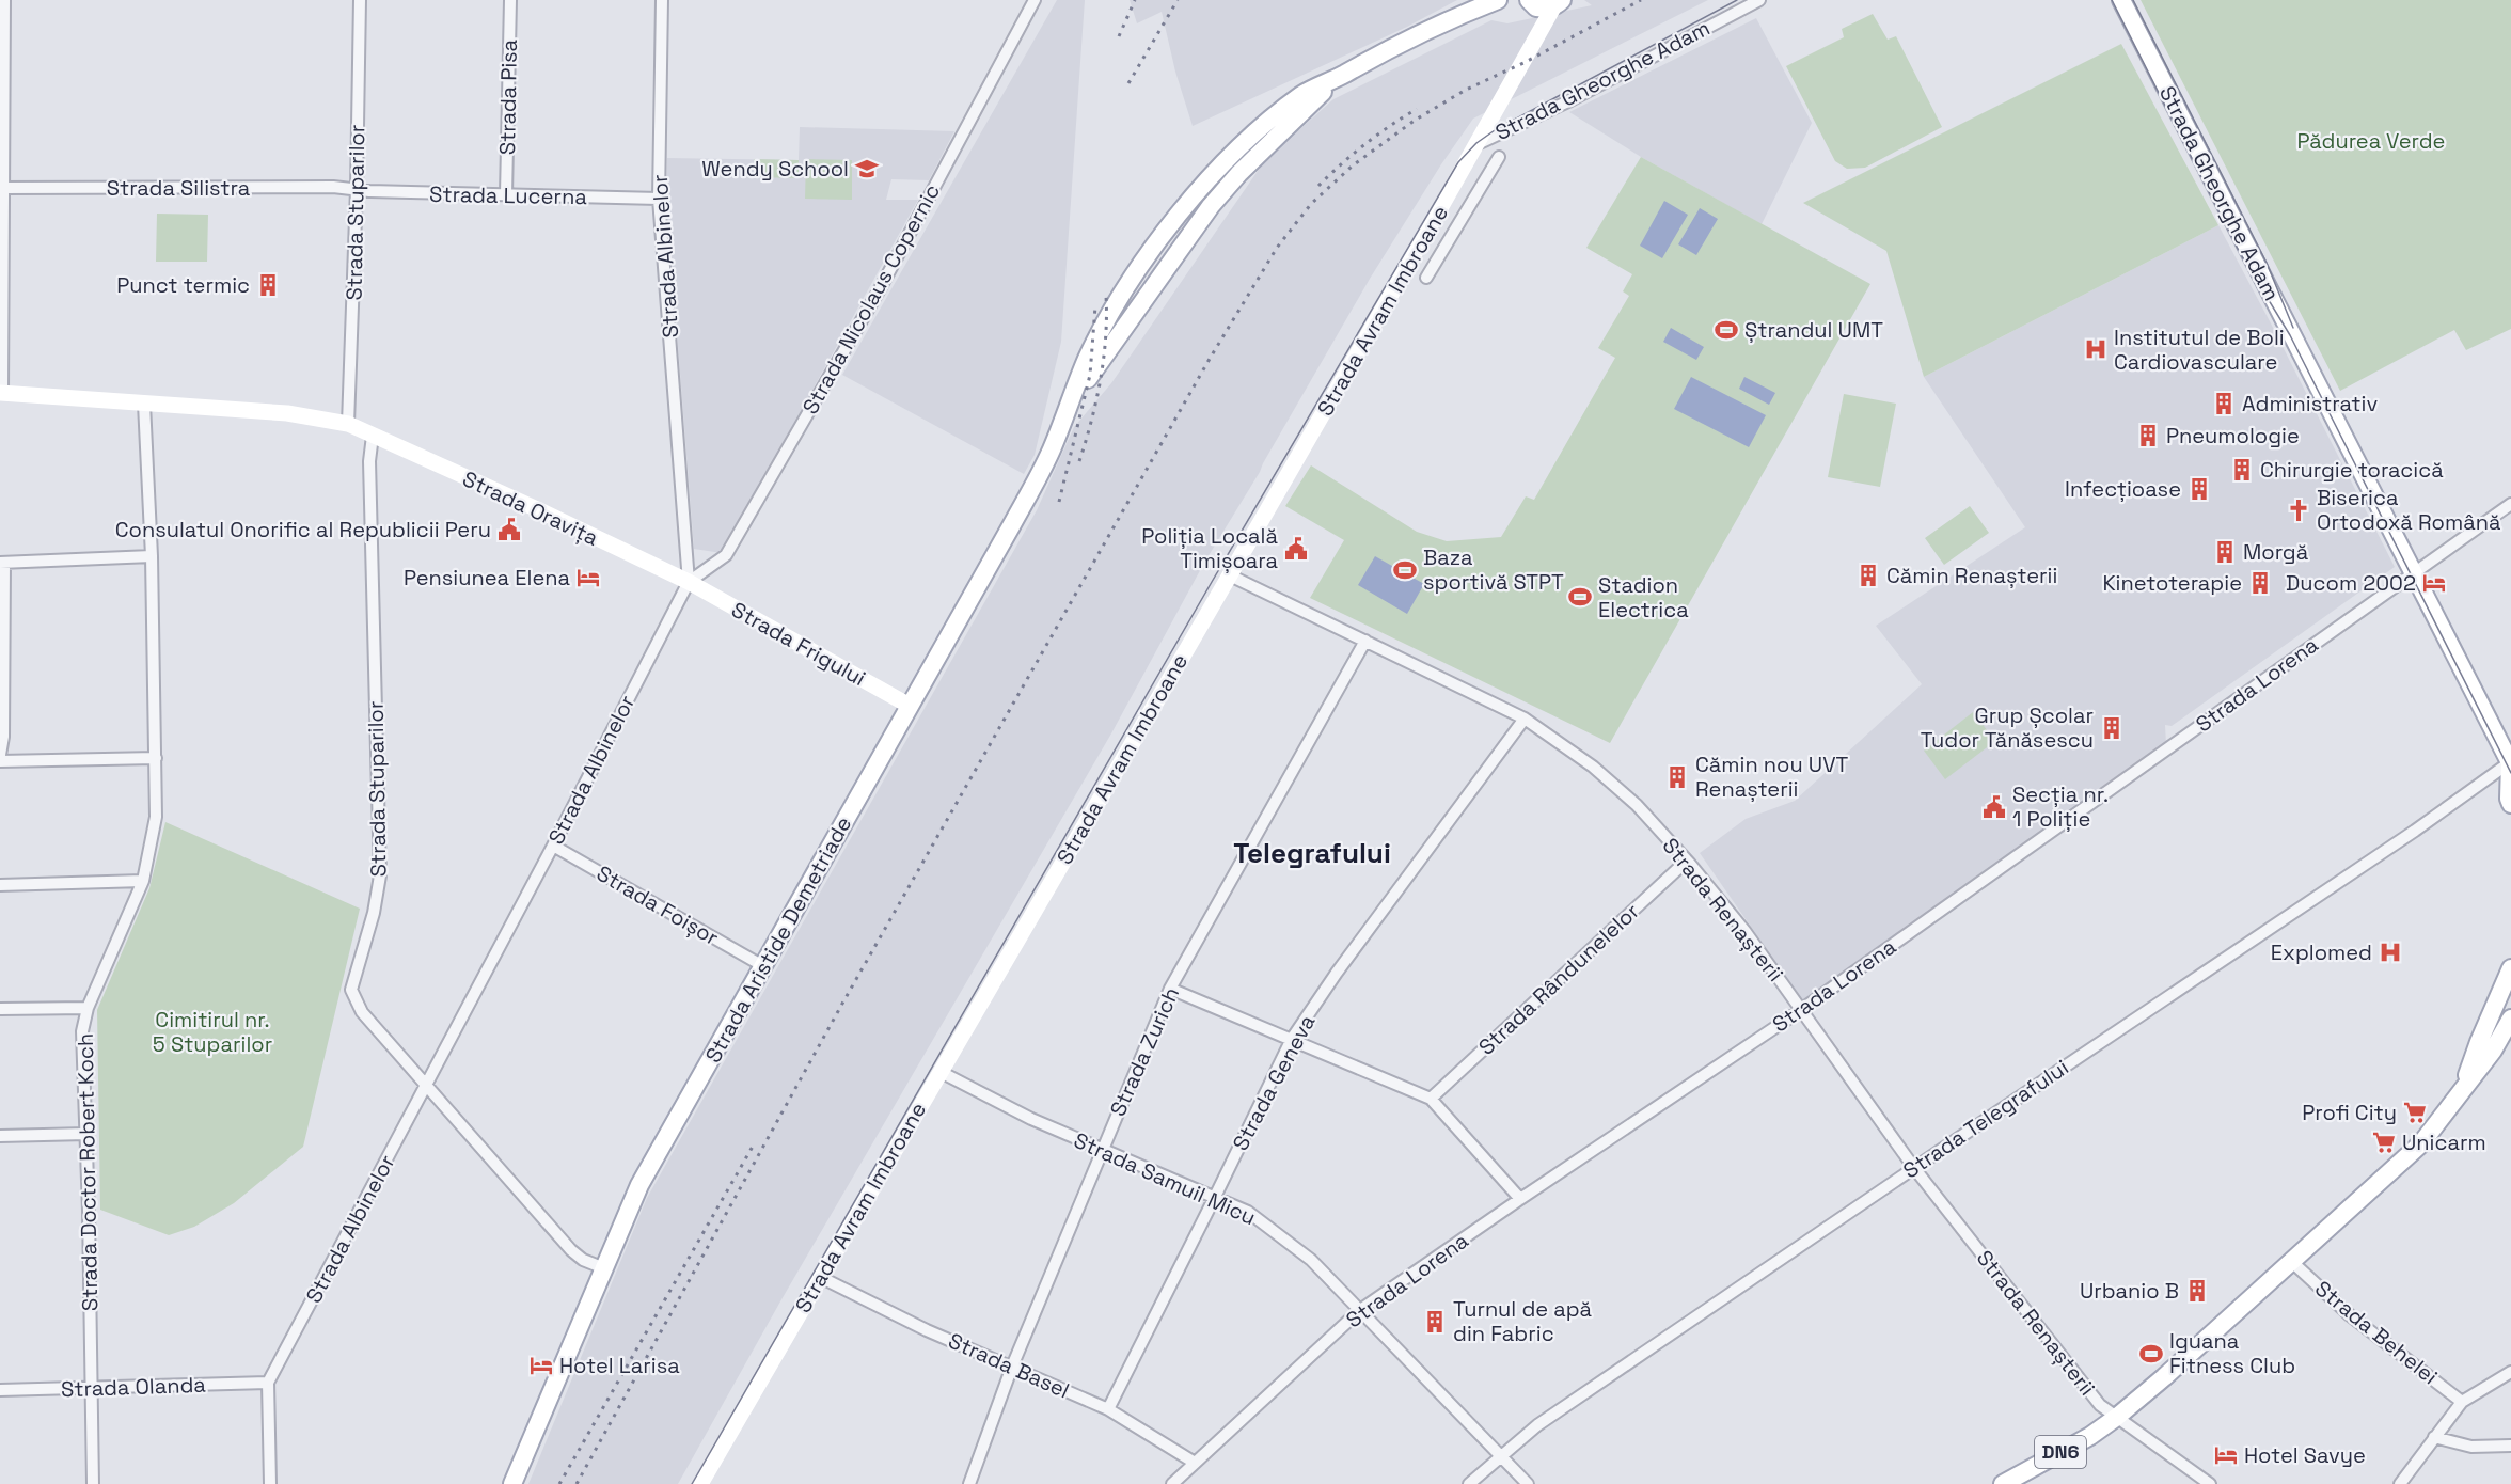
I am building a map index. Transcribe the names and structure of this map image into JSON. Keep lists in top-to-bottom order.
{
  "streets": {
    "main road": ["Strada Gheorghe Adam", "Strada Aristide Demetriade", "DN6"],
    "street": [
      "Strada Pisa",
      "Strada Silistra",
      "Strada Lucerna",
      "Strada Stuparilor",
      "Strada Albinelor",
      "Strada Nicolaus Copernic",
      "Strada Avram Imbroane",
      "Strada Oravița",
      "Strada Frigului",
      "Strada Lorena",
      "Strada Foișor",
      "Strada Renașterii",
      "Strada Rândunelelor",
      "Strada Zurich",
      "Strada Geneva",
      "Strada Telegrafului",
      "Strada Doctor Robert Koch",
      "Strada Samuil Micu",
      "Strada Behelei",
      "Strada Basel",
      "Strada Olanda"
    ]
  },
  "crossings": [
    ["Strada Gheorghe Adam", "Strada Avram Imbroane"],
    ["Strada Gheorghe Adam", "Strada Lorena"],
    ["Strada Gheorghe Adam", "Strada Telegrafului"],
    ["Strada Pisa", "Strada Lucerna"],
    ["Strada Silistra", "Strada Lucerna"],
    ["Strada Silistra", "Strada Stuparilor"],
    ["Strada Lucerna", "Strada Stuparilor"],
    ["Strada Lucerna", "Strada Albinelor"],
    ["Strada Stuparilor", "Strada Albinelor"],
    ["Strada Stuparilor", "Strada Oravița"],
    ["Strada Stuparilor", "Strada Aristide Demetriade"],
    ["Strada Albinelor", "Strada Nicolaus Copernic"],
    ["Strada Albinelor", "Strada Oravița"],
    ["Strada Albinelor", "Strada Frigului"],
    ["Strada Albinelor", "Strada Foișor"],
    ["Strada Albinelor", "Strada Olanda"],
    ["Strada Nicolaus Copernic", "Strada Oravița"],
    ["Strada Nicolaus Copernic", "Strada Frigului"],
    ["Strada Avram Imbroane", "Strada Renașterii"],
    ["Strada Avram Imbroane", "Strada Samuil Micu"],
    ["Strada Avram Imbroane", "Strada Basel"],
    ["Strada Oravița", "Strada Frigului"],
    ["Strada Oravița", "Strada Doctor Robert Koch"],
    ["Strada Frigului", "Strada Aristide Demetriade"],
    ["Strada Lorena", "Strada Renașterii"],
    ["Strada Lorena", "Strada Samuil Micu"],
    ["Strada Lorena", "Strada Basel"],
    ["Strada Foișor", "Strada Aristide Demetriade"],
    ["Strada Renașterii", "Strada Rândunelelor"],
    ["Strada Renașterii", "Strada Zurich"],
    ["Strada Renașterii", "Strada Geneva"],
    ["Strada Renașterii", "Strada Telegrafului"],
    ["Strada Renașterii", "DN6"],
    ["Strada Zurich", "Strada Samuil Micu"],
    ["Strada Zurich", "Strada Basel"],
    ["Strada Geneva", "Strada Samuil Micu"],
    ["Strada Geneva", "Strada Basel"],
    ["Strada Telegrafului", "Strada Samuil Micu"],
    ["Strada Doctor Robert Koch", "Strada Olanda"],
    ["Strada Behelei", "DN6"]
  ],
  "districts": ["Telegrafului"],
  "parks": ["Pădurea Verde", "Cimitirul nr. 5 Stuparilor"],
  "places": {
    "school or university": ["Wendy School"],
    "building": [
      "Punct termic",
      "Administrativ",
      "Pneumologie",
      "Chirurgie toracică",
      "Infecțioase",
      "Morgă",
      "Cămin Renașterii",
      "Kinetoterapie",
      "Grup Școlar Tudor Tănăsescu",
      "Cămin nou UVT Renașterii",
      "Urbanio B",
      "Turnul de apă din Fabric"
    ],
    "sports": [
      "Ștrandul UMT",
      "Baza sportivă STPT",
      "Stadion Electrica",
      "Iguana Fitness Club"
    ],
    "hospital": ["Institutul de Boli Cardiovasculare", "Explomed"],
    "church": ["Biserica Ortodoxă Română"],
    "public building": ["Consulatul Onorific al Republicii Peru", "Poliția Locală Timișoara", "Secția nr. 1 Poliție"],
    "hotel": [
      "Pensiunea Elena",
      "Ducom 2002",
      "Hotel Larisa",
      "Hotel Savye"
    ],
    "supermarket": ["Profi City", "Unicarm"]
  }
}
